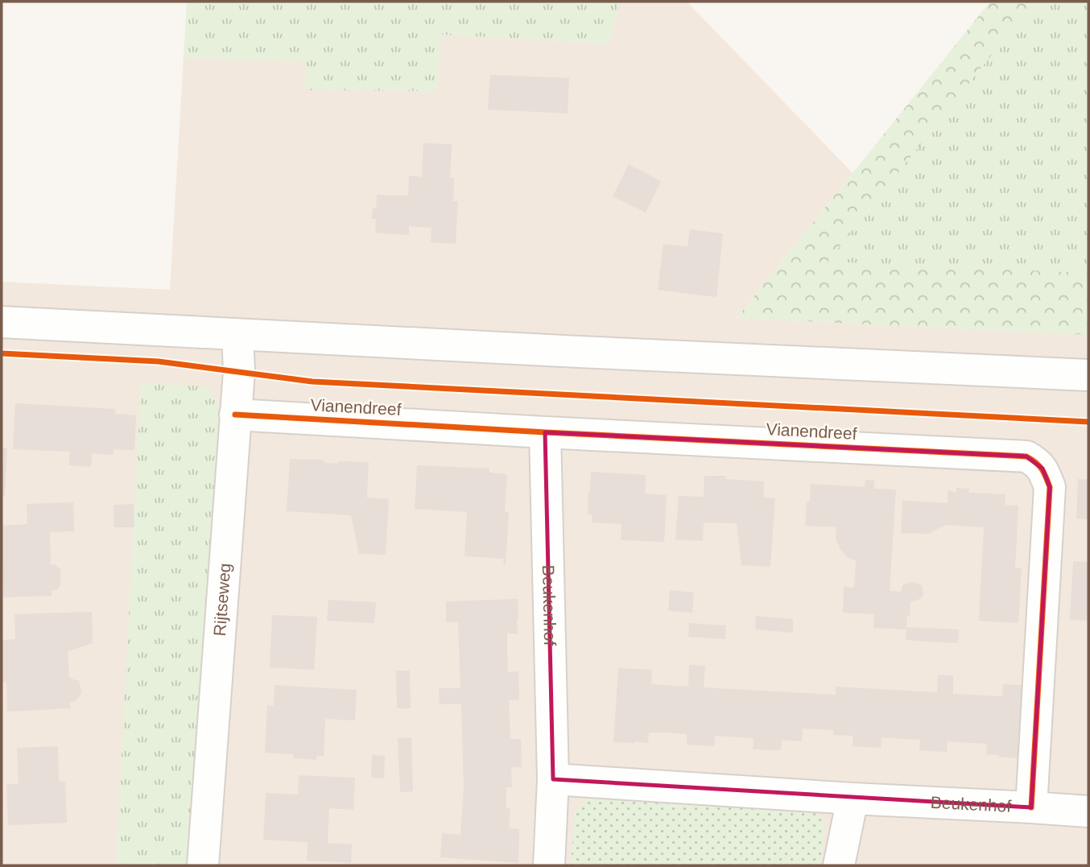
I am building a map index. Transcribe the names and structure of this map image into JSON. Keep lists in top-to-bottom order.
{
  "streets": {
    "street": ["Vianendreef", "Rijtseweg", "Beukenhof"]
  },
  "crossings": [
    ["Vianendreef", "Rijtseweg"],
    ["Vianendreef", "Beukenhof"]
  ]
}
